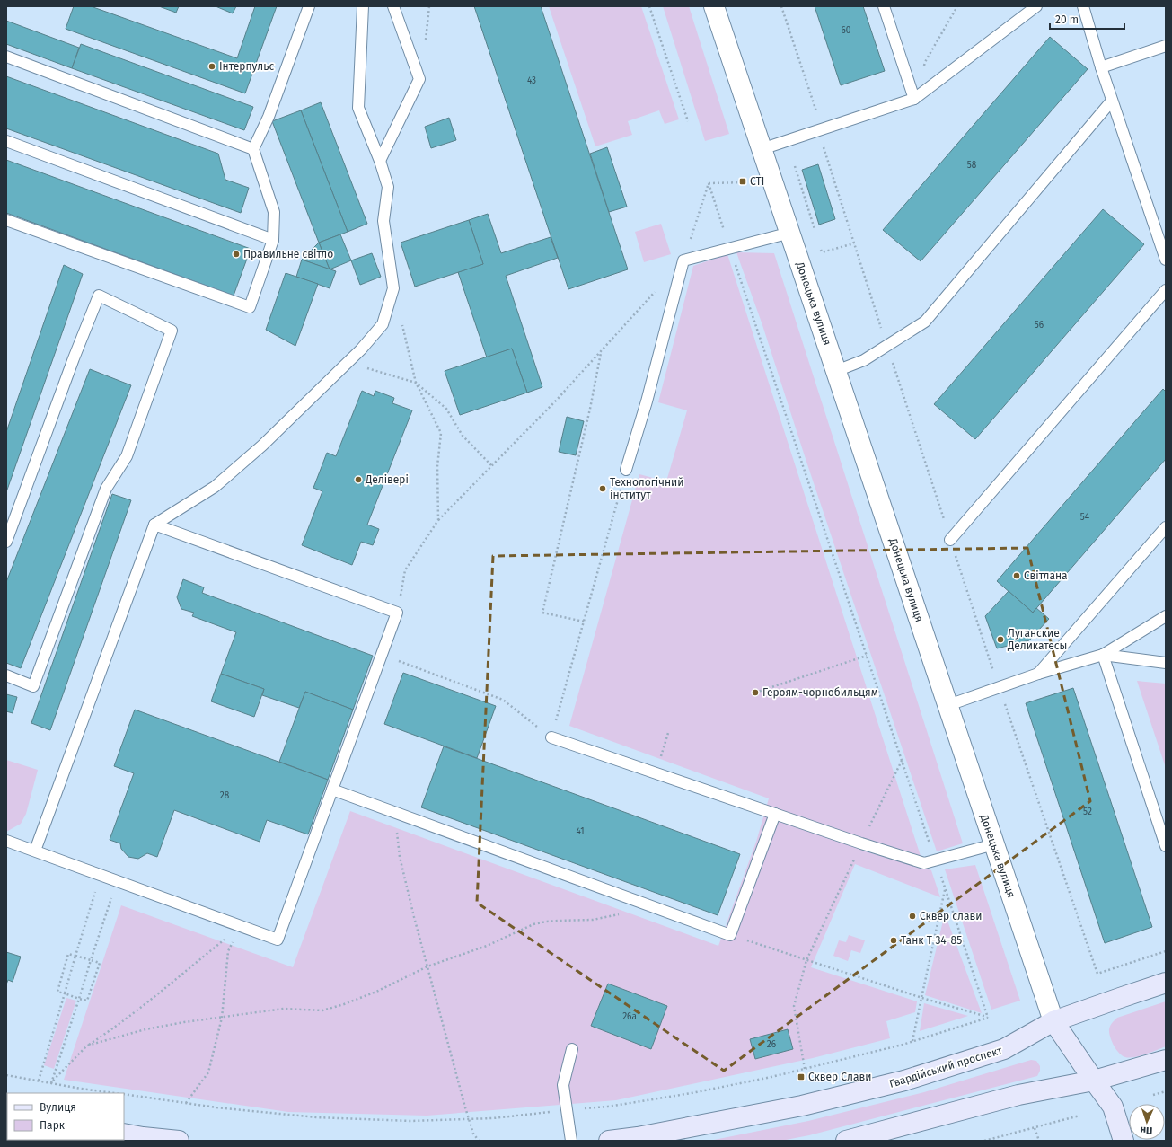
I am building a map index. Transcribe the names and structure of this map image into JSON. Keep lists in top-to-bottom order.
{
  "streets": {
    "main road": ["Донецька вулиця", "Гвардійський проспект"]
  },
  "crossings": [
    ["Донецька вулиця", "Гвардійський проспект"]
  ],
  "places": {
    "other": [
      "Інтерпульс",
      "Правильне світло",
      "Делівері",
      "Технологічний інститут",
      "Світлана",
      "Луганские Деликатесы",
      "Героям-чорнобильцям",
      "Сквер слави",
      "Танк Т-34-85"
    ],
    "transit": ["СТІ", "Сквер Слави"]
  },
  "house_numbers": [
    "60",
    "43",
    "58",
    "56",
    "54",
    "28",
    "52",
    "41",
    "26а",
    "26"
  ],
  "legend": ["Вулиця", "Парк"],
  "scale_bar": "20 m",
  "north": "bottom"
}
